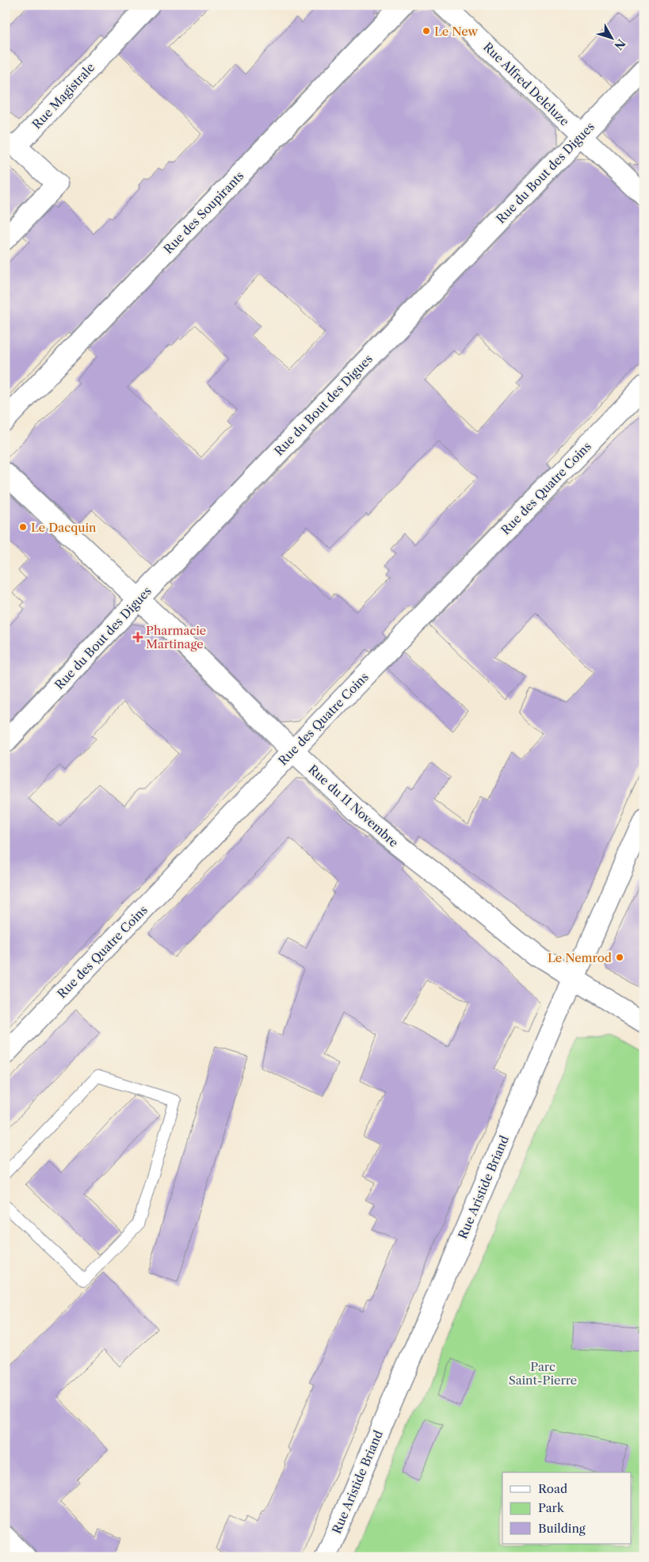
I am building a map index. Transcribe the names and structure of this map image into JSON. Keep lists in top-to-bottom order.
{
  "streets": {
    "street": [
      "Rue Alfred Delcluze",
      "Rue Magistrale",
      "Rue du Bout des Digues",
      "Rue des Soupirants",
      "Rue des Quatre Coins",
      "Rue du 11 Novembre",
      "Rue Aristide Briand"
    ]
  },
  "crossings": [
    ["Rue Alfred Delcluze", "Rue du Bout des Digues"],
    ["Rue du Bout des Digues", "Rue du 11 Novembre"],
    ["Rue des Quatre Coins", "Rue du 11 Novembre"],
    ["Rue du 11 Novembre", "Rue Aristide Briand"]
  ],
  "parks": ["Parc Saint-Pierre"],
  "places": {
    "other": ["Le New", "Le Dacquin", "Le Nemrod"],
    "health": ["Pharmacie Martinage"]
  },
  "legend": ["Road", "Park", "Building"],
  "north": "bottom right"
}
